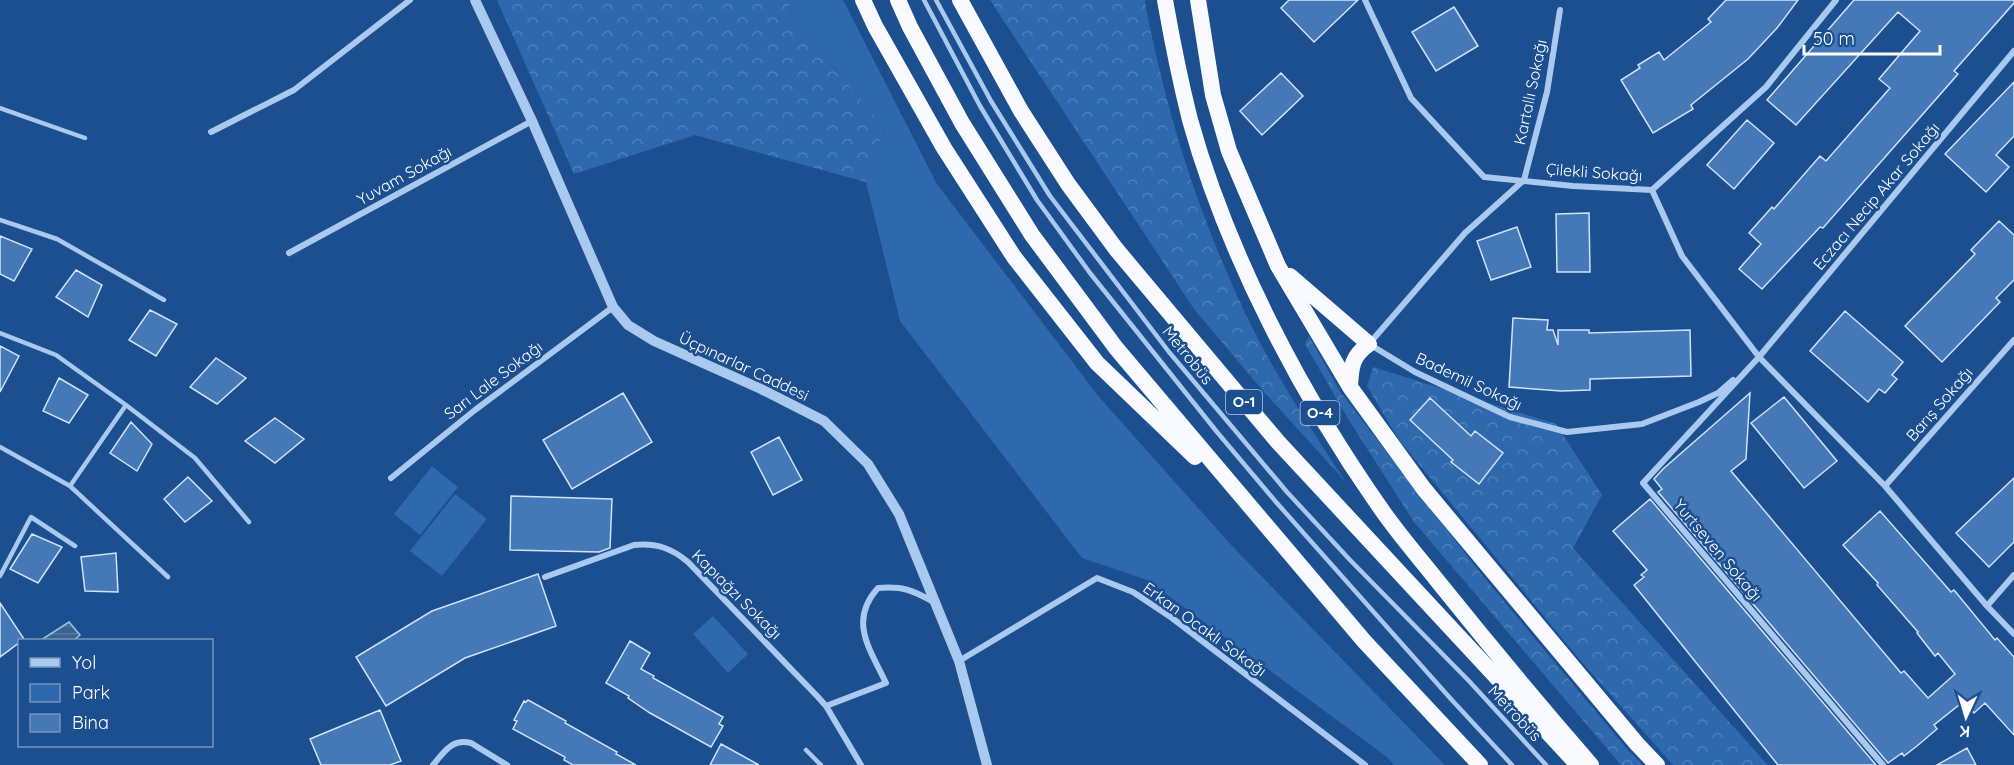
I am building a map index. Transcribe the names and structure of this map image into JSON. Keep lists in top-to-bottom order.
{
  "streets": {
    "highway": ["O-1", "O-4"],
    "street": [
      "Kartallı Sokağı",
      "Çilekli Sokağı",
      "Yuvam Sokağı",
      "Eczacı Necip Akar Sokağı",
      "Üçpınarlar Caddesi",
      "Sarı Lale Sokağı",
      "Bademil Sokağı",
      "Barış Sokağı",
      "Yurtseven Sokağı",
      "Kapıağzı Sokağı",
      "Erkan Ocaklı Sokağı"
    ],
    "lane": ["Metrobüs"]
  },
  "crossings": [
    ["Kartallı Sokağı", "Çilekli Sokağı"],
    ["Yuvam Sokağı", "Üçpınarlar Caddesi"],
    ["Eczacı Necip Akar Sokağı", "Bademil Sokağı"],
    ["Eczacı Necip Akar Sokağı", "Yurtseven Sokağı"],
    ["Üçpınarlar Caddesi", "Sarı Lale Sokağı"],
    ["Üçpınarlar Caddesi", "Erkan Ocaklı Sokağı"],
    ["Bademil Sokağı", "Yurtseven Sokağı"]
  ],
  "legend": ["Yol", "Park", "Bina"],
  "scale_bar": "50 m",
  "north": "bottom"
}
